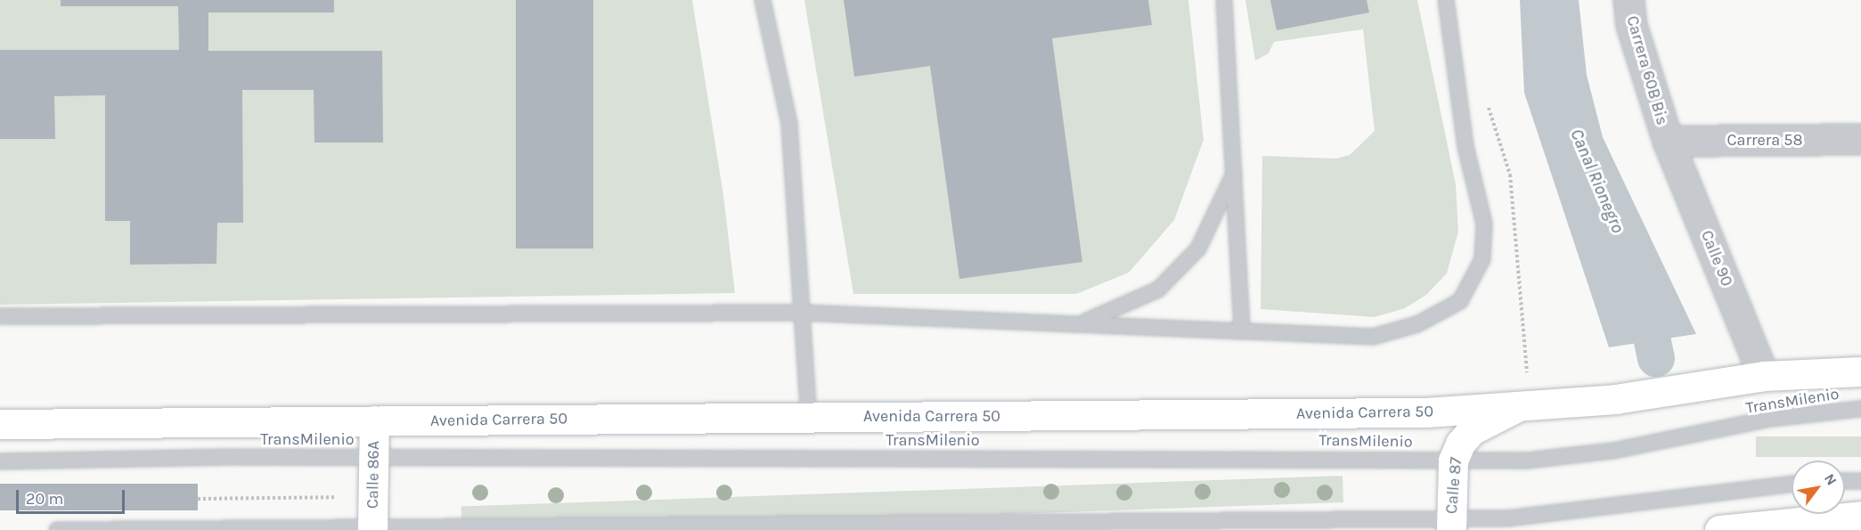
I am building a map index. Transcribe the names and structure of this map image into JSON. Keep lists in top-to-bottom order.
{
  "streets": {
    "main road": ["Avenida Carrera 50", "Calle 86A", "Calle 87"],
    "street": ["Carrera 60B Bis", "Carrera 58", "Calle 90"],
    "lane": ["TransMilenio"]
  },
  "crossings": [
    ["Carrera 60B Bis", "Carrera 58"],
    ["Carrera 60B Bis", "Calle 90"],
    ["Carrera 58", "Calle 90"],
    ["Calle 90", "Avenida Carrera 50"],
    ["TransMilenio", "Calle 86A"],
    ["TransMilenio", "Calle 87"],
    ["Avenida Carrera 50", "Calle 86A"],
    ["Avenida Carrera 50", "Calle 87"]
  ],
  "water": ["Canal Rionegro"],
  "scale_bar": "20 m",
  "north": "top right"
}
